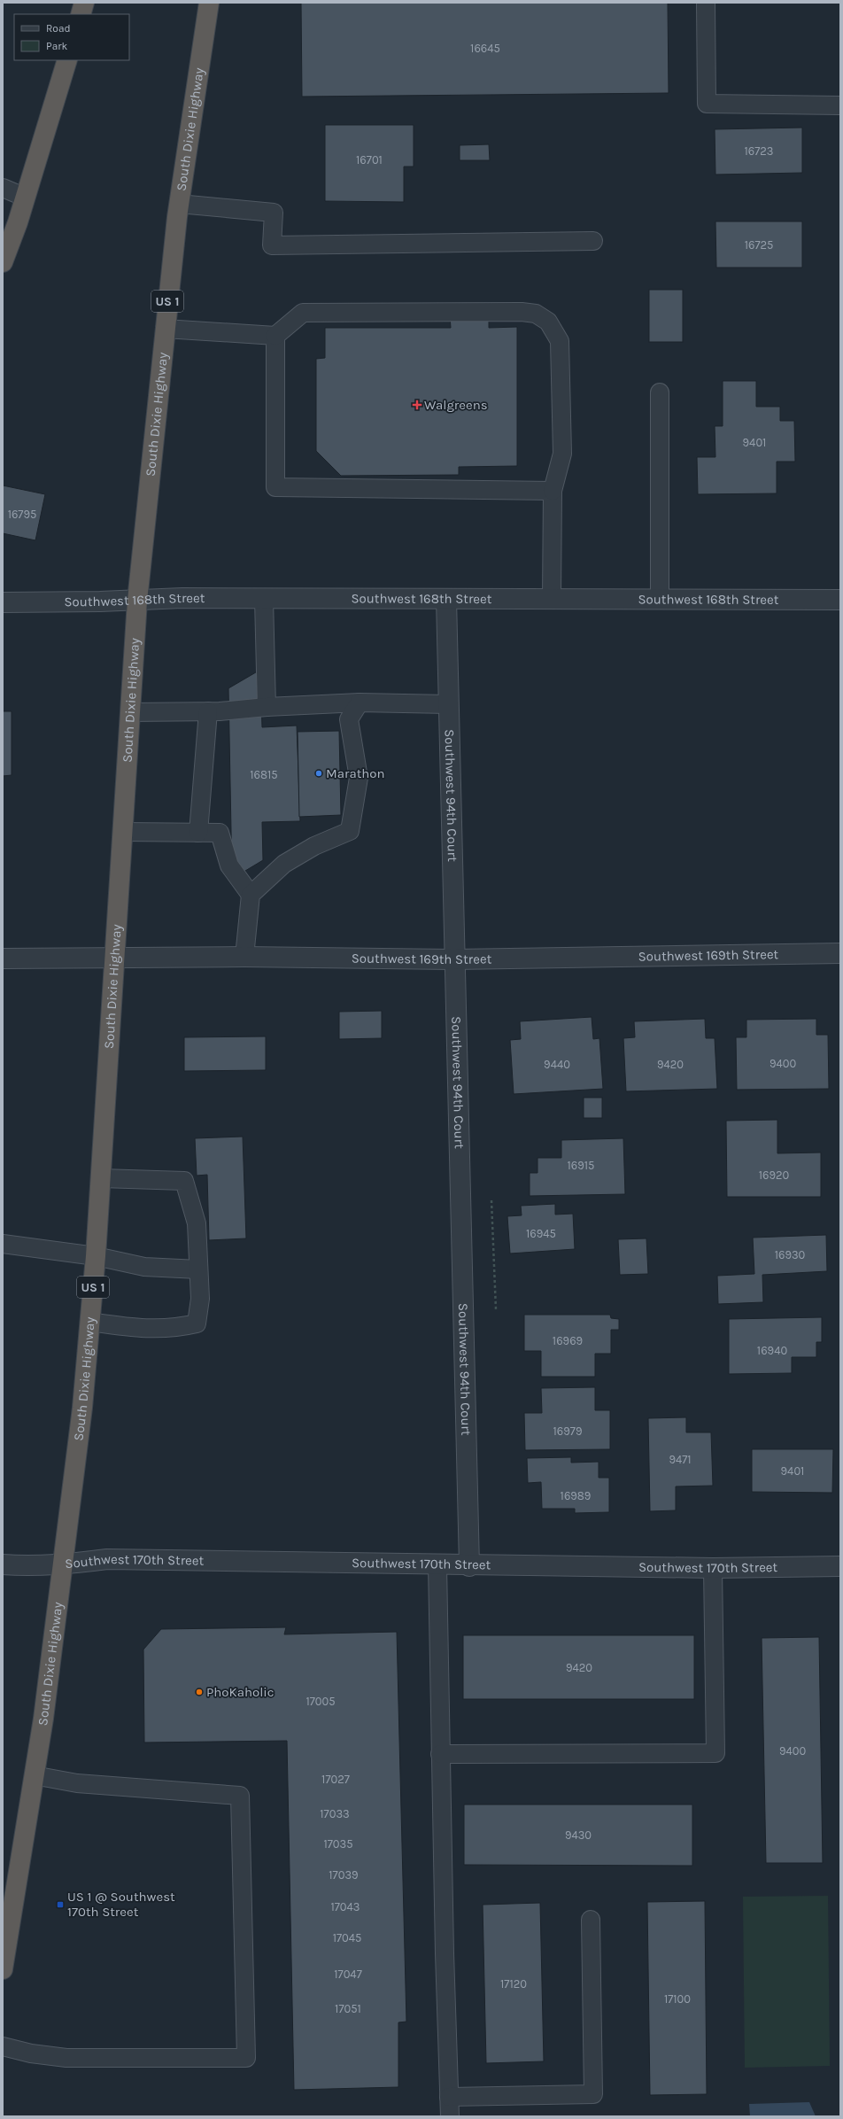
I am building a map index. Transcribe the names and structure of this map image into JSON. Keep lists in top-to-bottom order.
{
  "streets": {
    "highway": ["South Dixie Highway", "US 1"],
    "street": [
      "Southwest 168th Street",
      "Southwest 94th Court",
      "Southwest 169th Street",
      "Southwest 170th Street"
    ]
  },
  "crossings": [
    ["South Dixie Highway", "Southwest 168th Street"],
    ["South Dixie Highway", "Southwest 169th Street"],
    ["South Dixie Highway", "Southwest 170th Street"],
    ["Southwest 168th Street", "Southwest 94th Court"],
    ["Southwest 94th Court", "Southwest 169th Street"],
    ["Southwest 94th Court", "Southwest 170th Street"]
  ],
  "places": {
    "health": ["Walgreens"],
    "other": ["Marathon", "PhoKaholic"],
    "transit": ["US 1 @ Southwest 170th Street"]
  },
  "house_numbers": [
    "16645",
    "16723",
    "16701",
    "16725",
    "9401",
    "16795",
    "16815",
    "9400",
    "9440",
    "9420",
    "16915",
    "16920",
    "16945",
    "16930",
    "16969",
    "16940",
    "16979",
    "9471",
    "9401",
    "16989",
    "9420",
    "17005",
    "9400",
    "17027",
    "17033",
    "9430",
    "17035",
    "17039",
    "17043",
    "17045",
    "17047",
    "17120",
    "17100",
    "17051"
  ],
  "legend": ["Road", "Park"]
}
